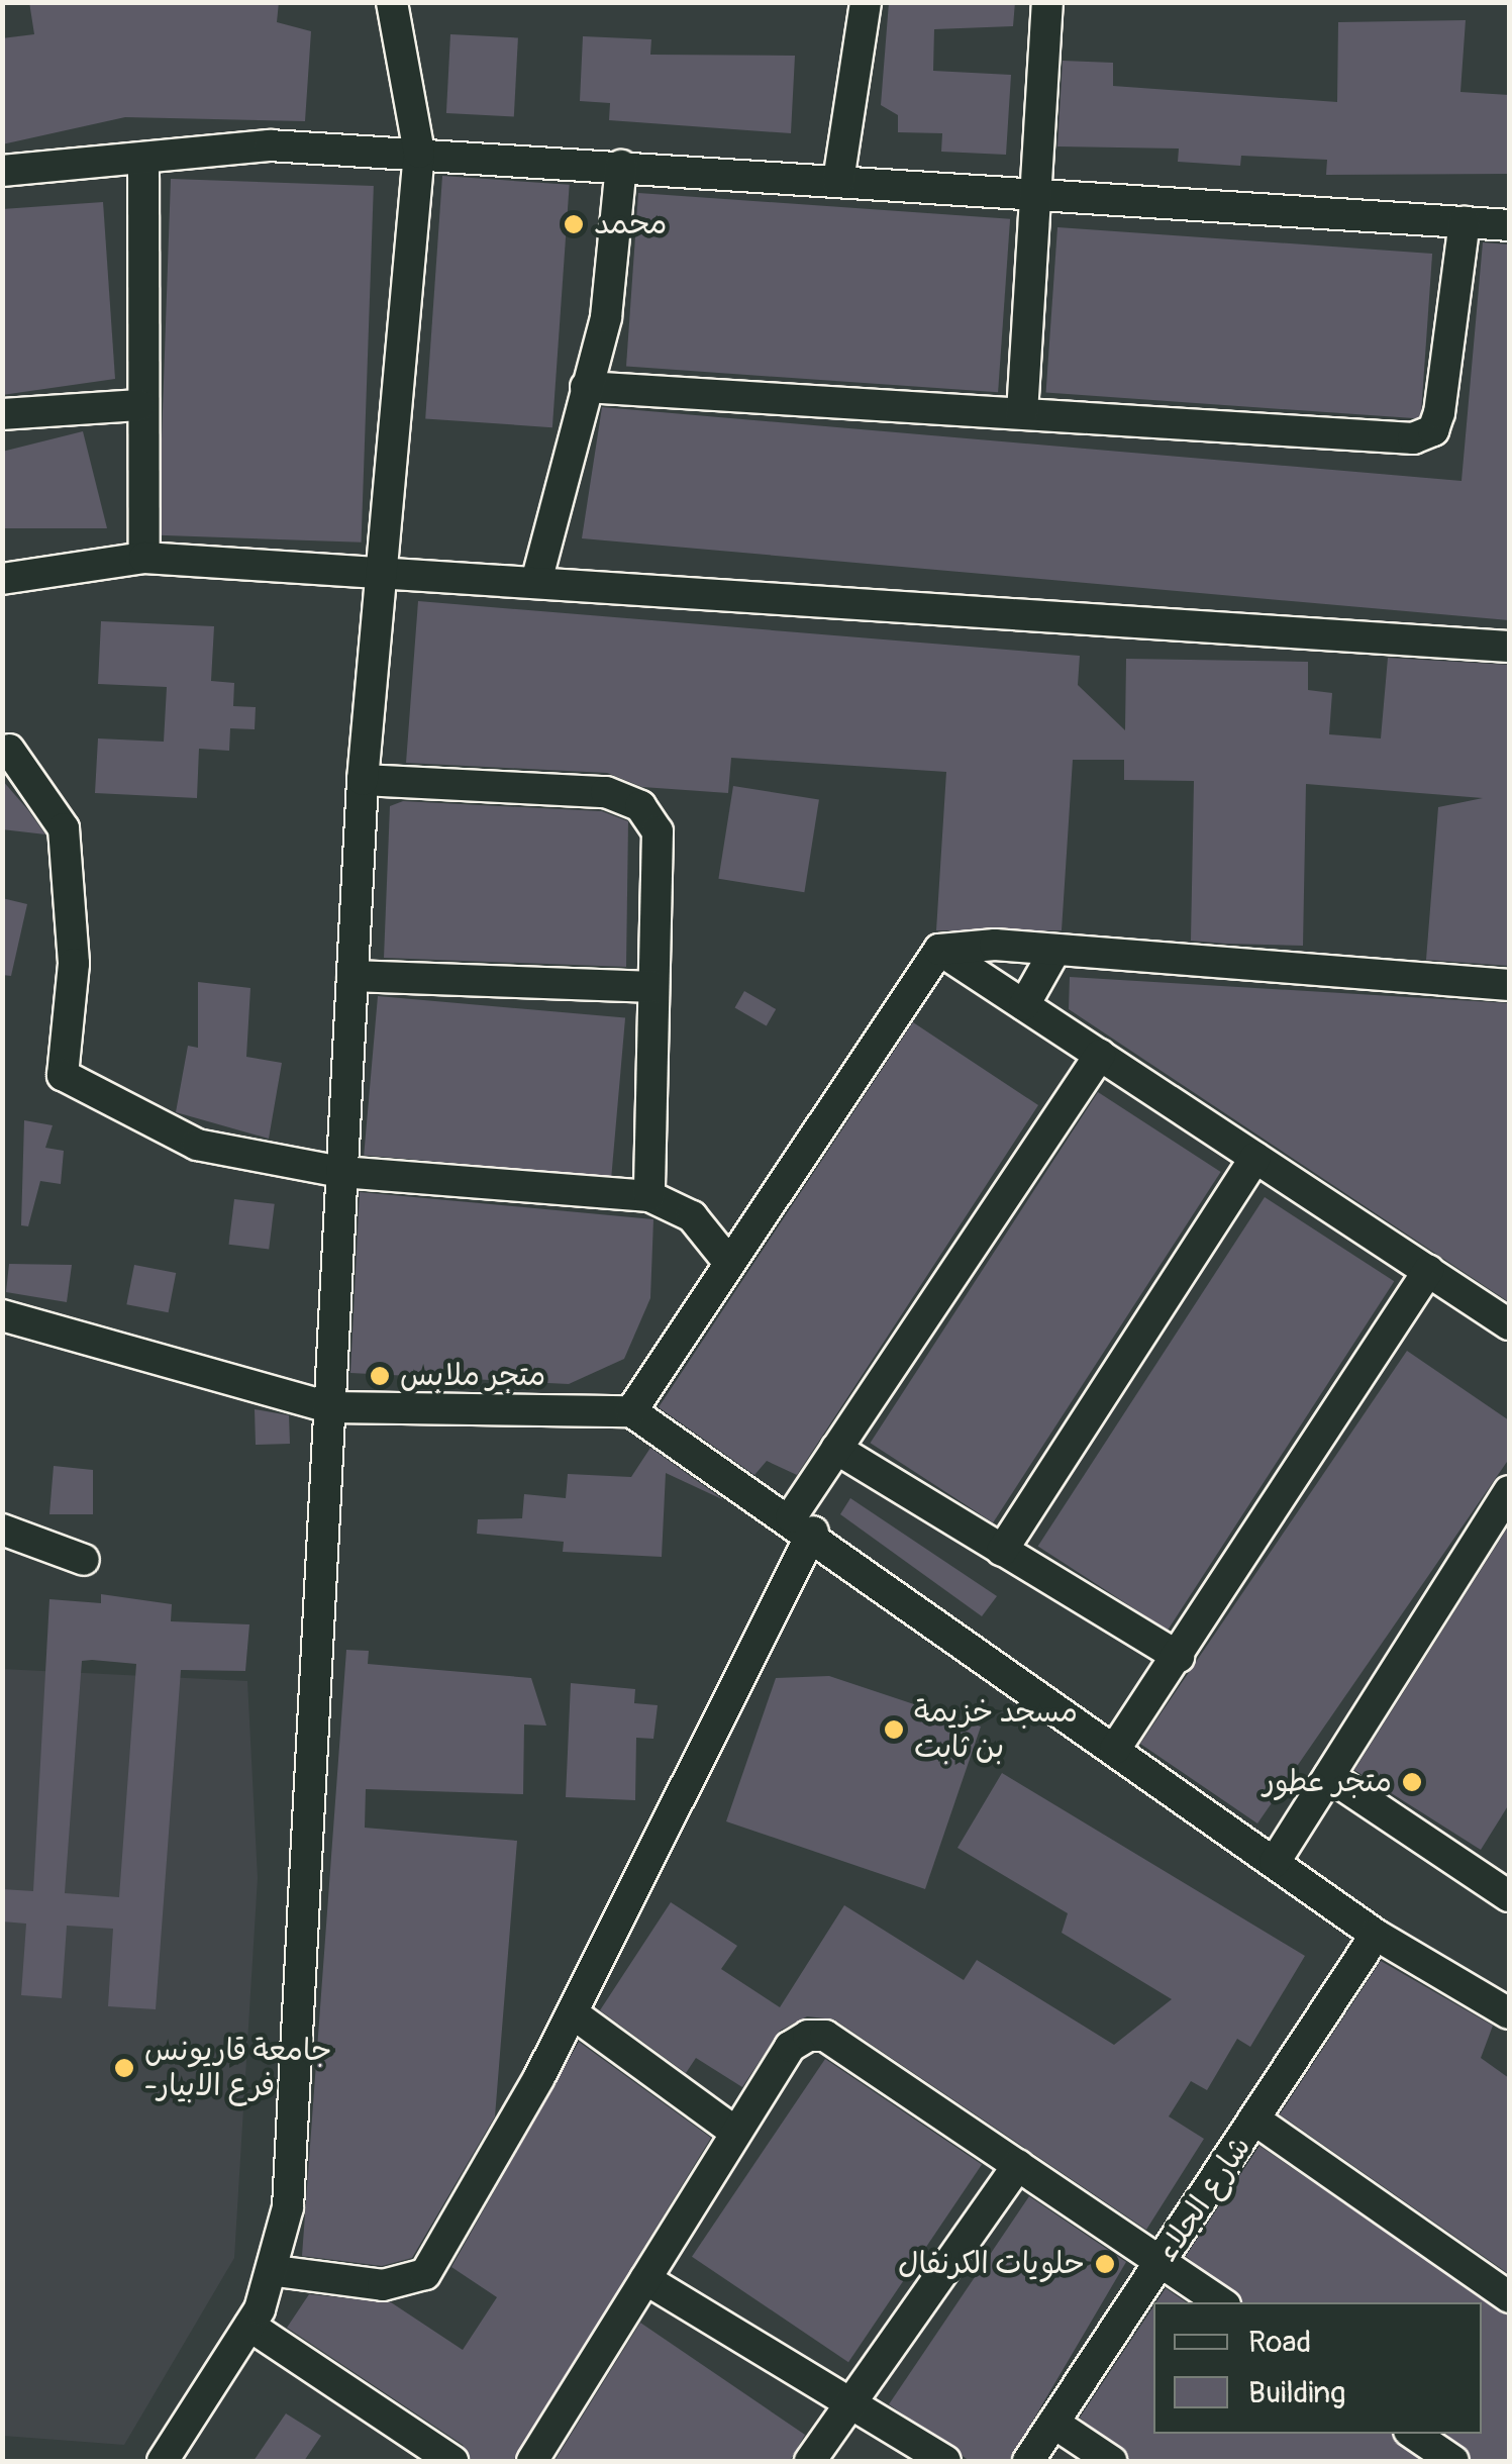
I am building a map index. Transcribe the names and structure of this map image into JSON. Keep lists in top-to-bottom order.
{
  "streets": {
    "street": ["شارع الجلاء"]
  },
  "places": [
    "محمد",
    "متجر ملابس",
    "مسجد خزيمة بن ثابت",
    "متجر عطور",
    "جامعة قاريونس -فرع الابيار",
    "حلويات الكرنفال"
  ],
  "legend": ["Road", "Building"]
}
